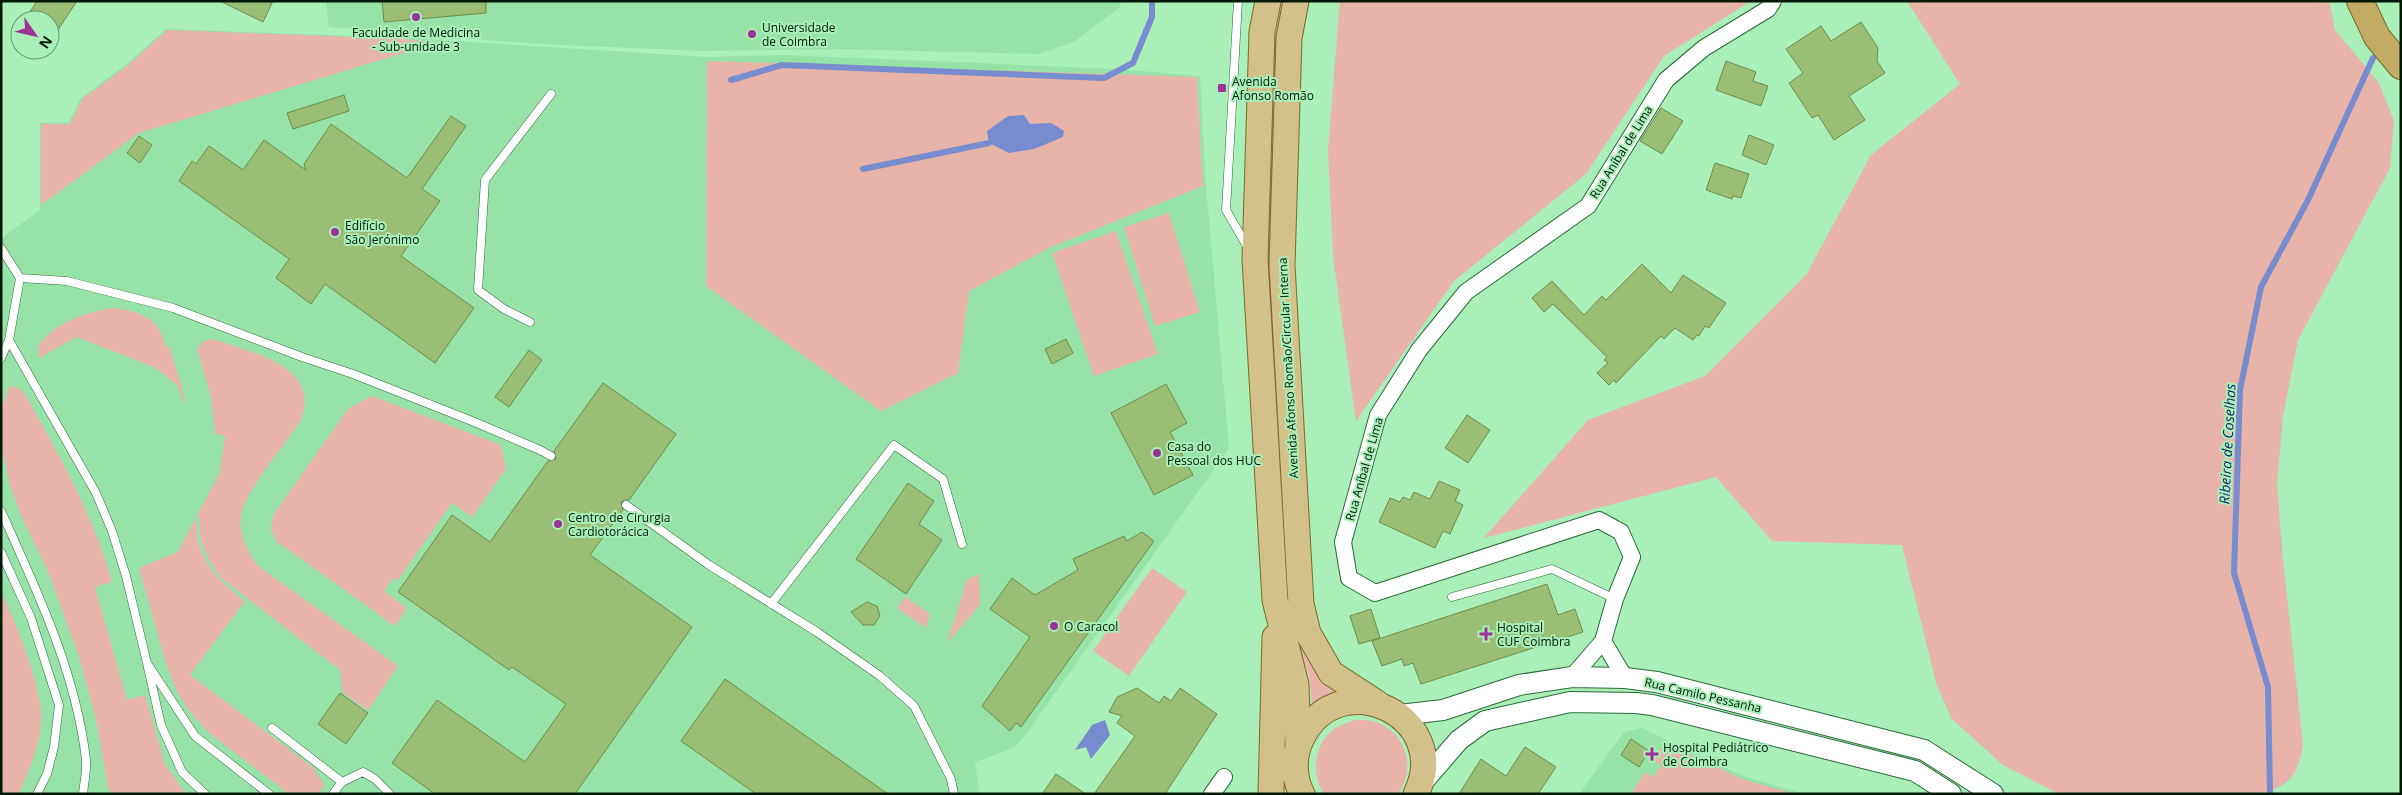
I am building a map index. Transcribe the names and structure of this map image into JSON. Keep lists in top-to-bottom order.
{
  "streets": {
    "main road": ["Avenida Afonso Romão/Circular Interna"],
    "street": ["Rua Aníbal de Lima", "Rua Camilo Pessanha"]
  },
  "crossings": [
    ["Avenida Afonso Romão/Circular Interna", "Rua Camilo Pessanha"]
  ],
  "water": ["Ribeira de Coselhas"],
  "places": {
    "other": [
      "Faculdade de Medicina - Sub-unidade 3",
      "Universidade de Coimbra",
      "Edifício São Jerónimo",
      "Casa do Pessoal dos HUC",
      "Centro de Cirurgia Cardiotorácica",
      "O Caracol"
    ],
    "transit": ["Avenida Afonso Romão"],
    "health": ["Hospital CUF Coimbra", "Hospital Pediátrico de Coimbra"]
  },
  "north": "bottom right"
}
